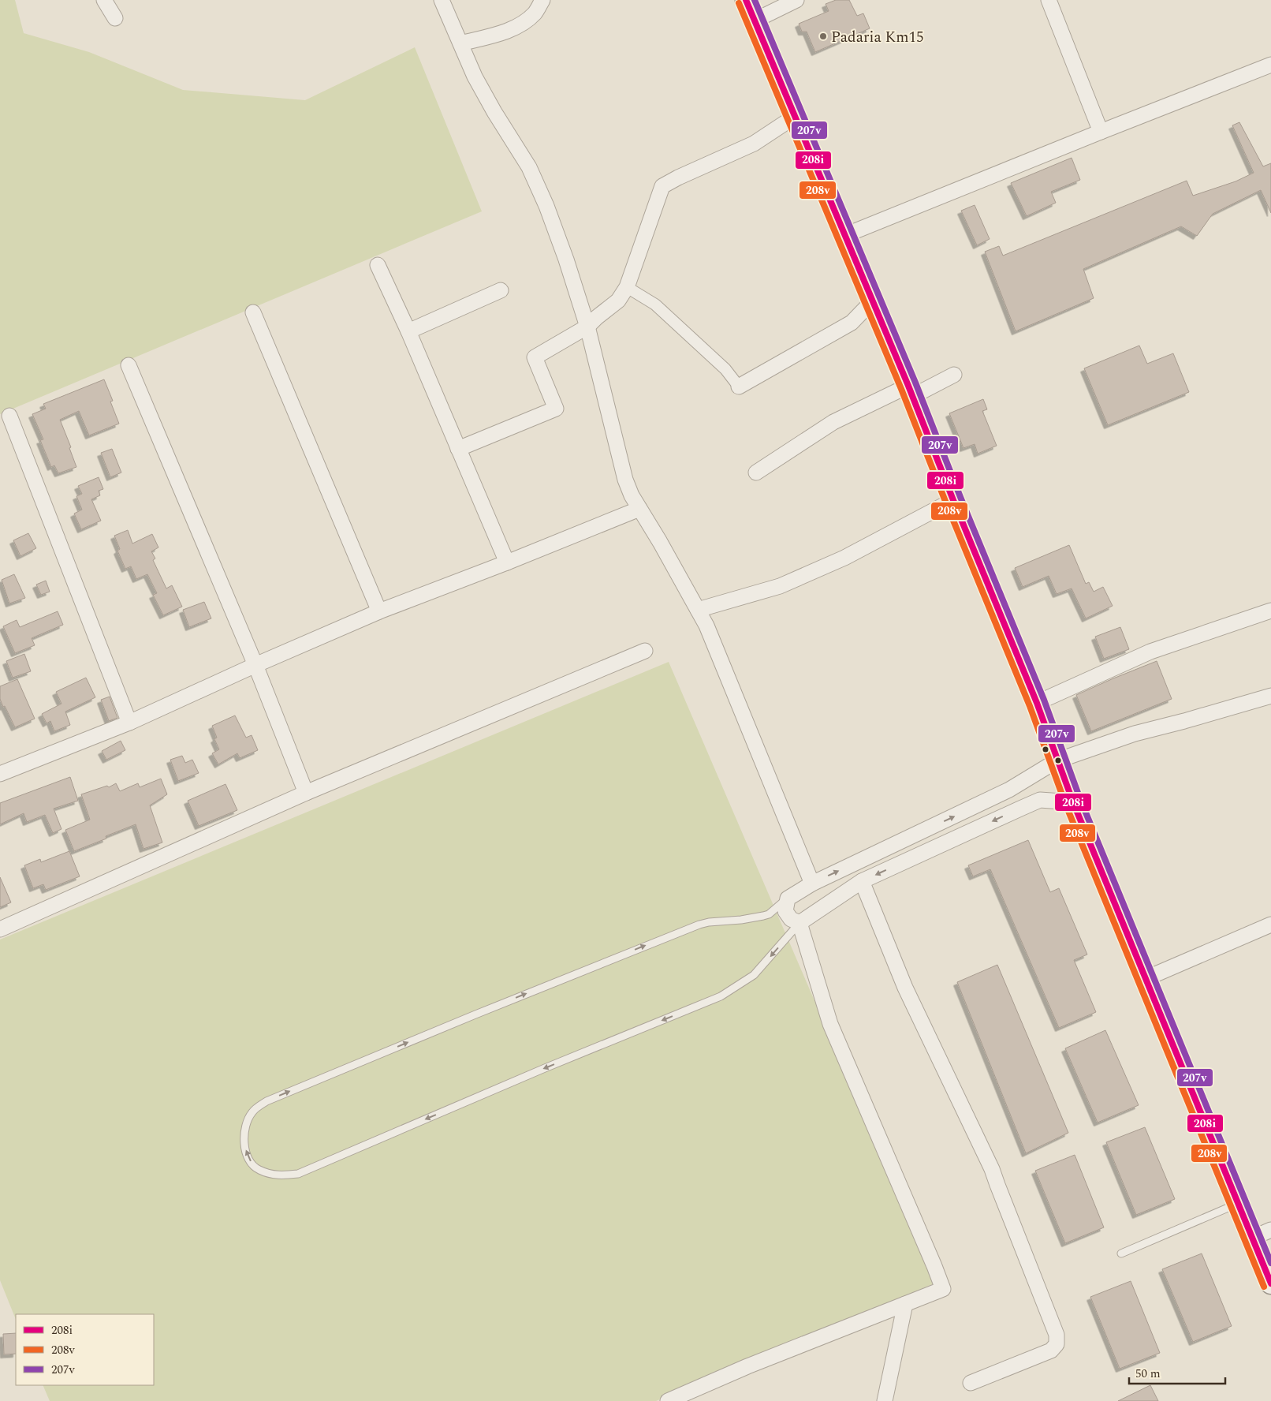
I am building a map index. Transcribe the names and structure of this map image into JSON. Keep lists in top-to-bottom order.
{
  "places": ["Padaria Km15"],
  "lines": ["transit line 208i", "transit line 207v", "transit line 208v"],
  "legend": ["208i", "208v", "207v"],
  "scale_bar": "50 m"
}
